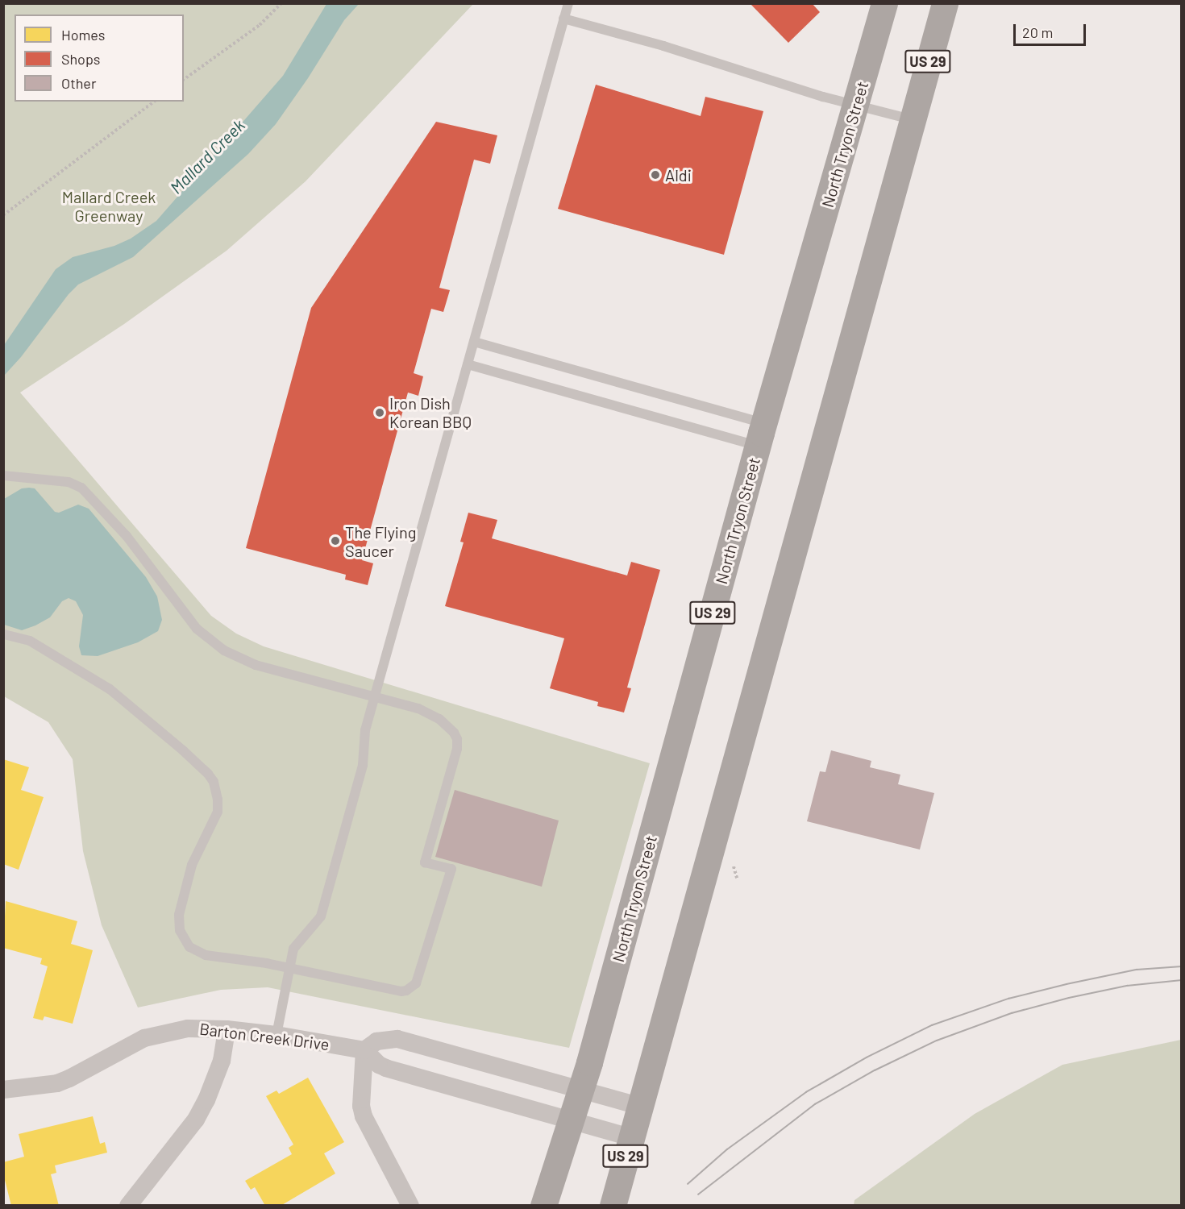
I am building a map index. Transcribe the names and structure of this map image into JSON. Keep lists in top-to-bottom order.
{
  "streets": {
    "main road": ["US 29", "North Tryon Street"],
    "street": ["Barton Creek Drive"]
  },
  "crossings": [
    ["US 29", "Barton Creek Drive"],
    ["North Tryon Street", "Barton Creek Drive"]
  ],
  "water": ["Mallard Creek"],
  "parks": ["Mallard Creek Greenway"],
  "places": ["Aldi", "Iron Dish Korean BBQ", "The Flying Saucer"],
  "legend": ["Homes", "Shops", "Other"],
  "scale_bar": "20 m"
}
